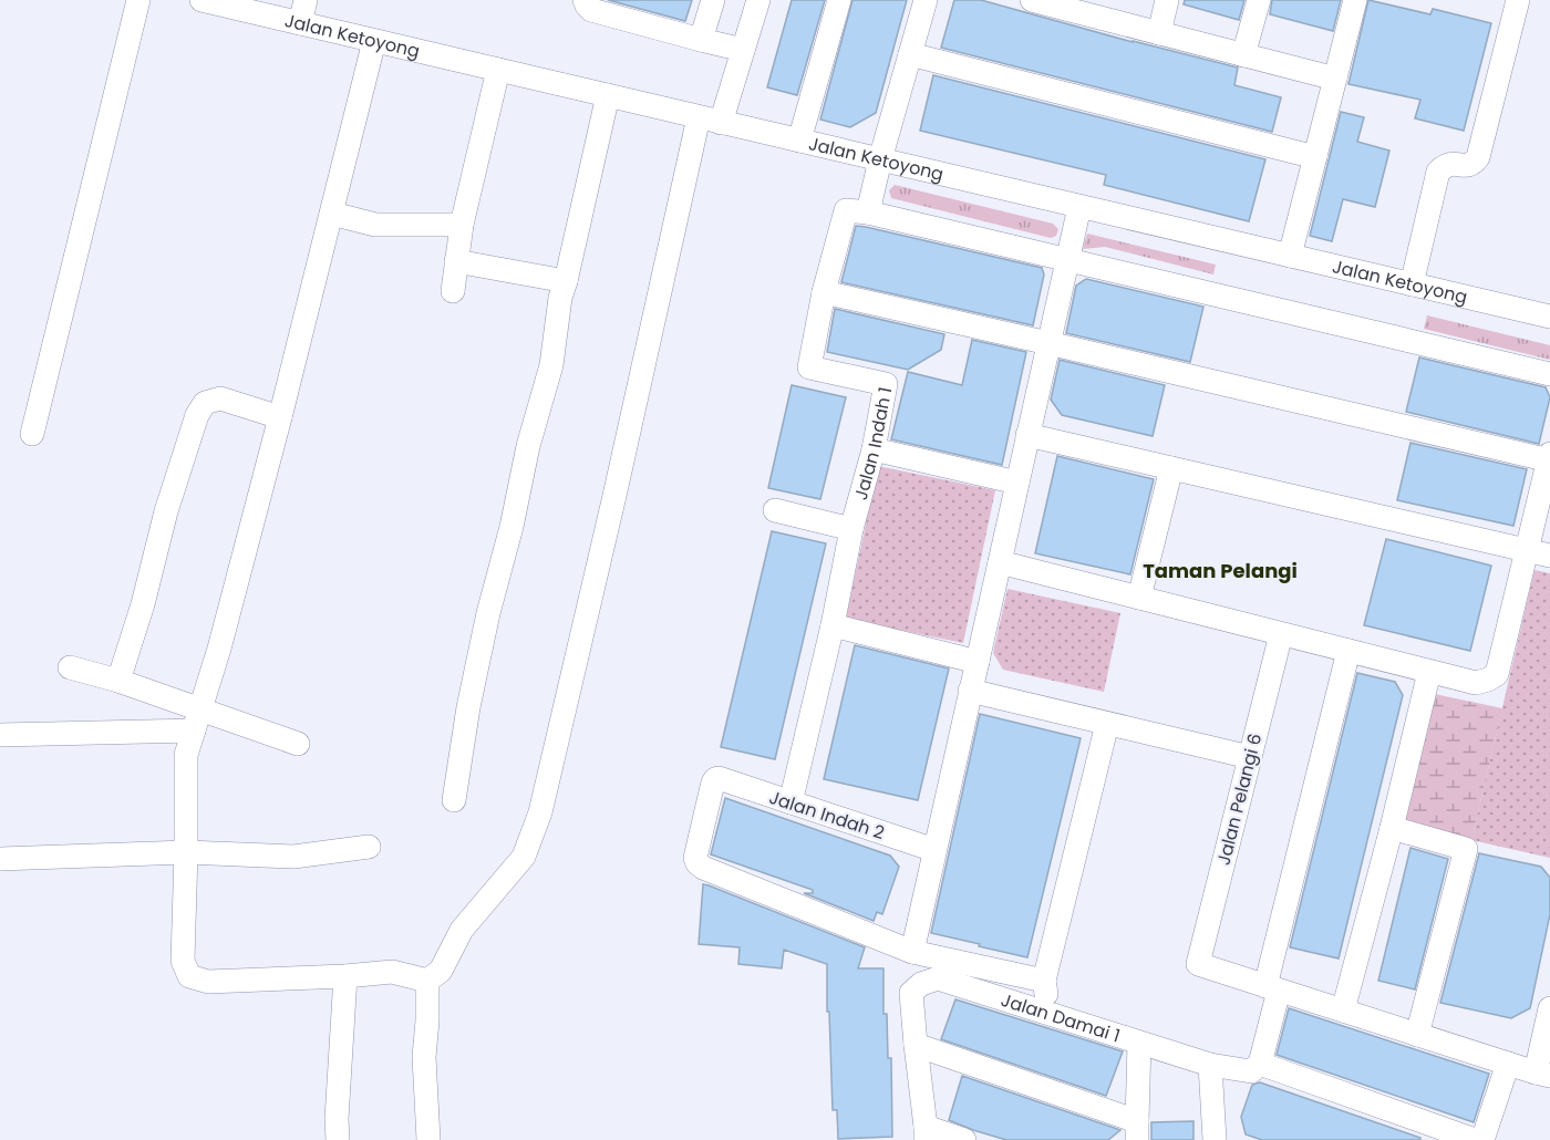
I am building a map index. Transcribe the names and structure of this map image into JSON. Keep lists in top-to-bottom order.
{
  "streets": {
    "street": [
      "Jalan Ketoyong",
      "Jalan Indah 1",
      "Jalan Pelangi 6",
      "Jalan Indah 2",
      "Jalan Damai 1"
    ]
  },
  "crossings": [
    ["Jalan Indah 1", "Jalan Indah 2"]
  ],
  "districts": ["Taman Pelangi"]
}
